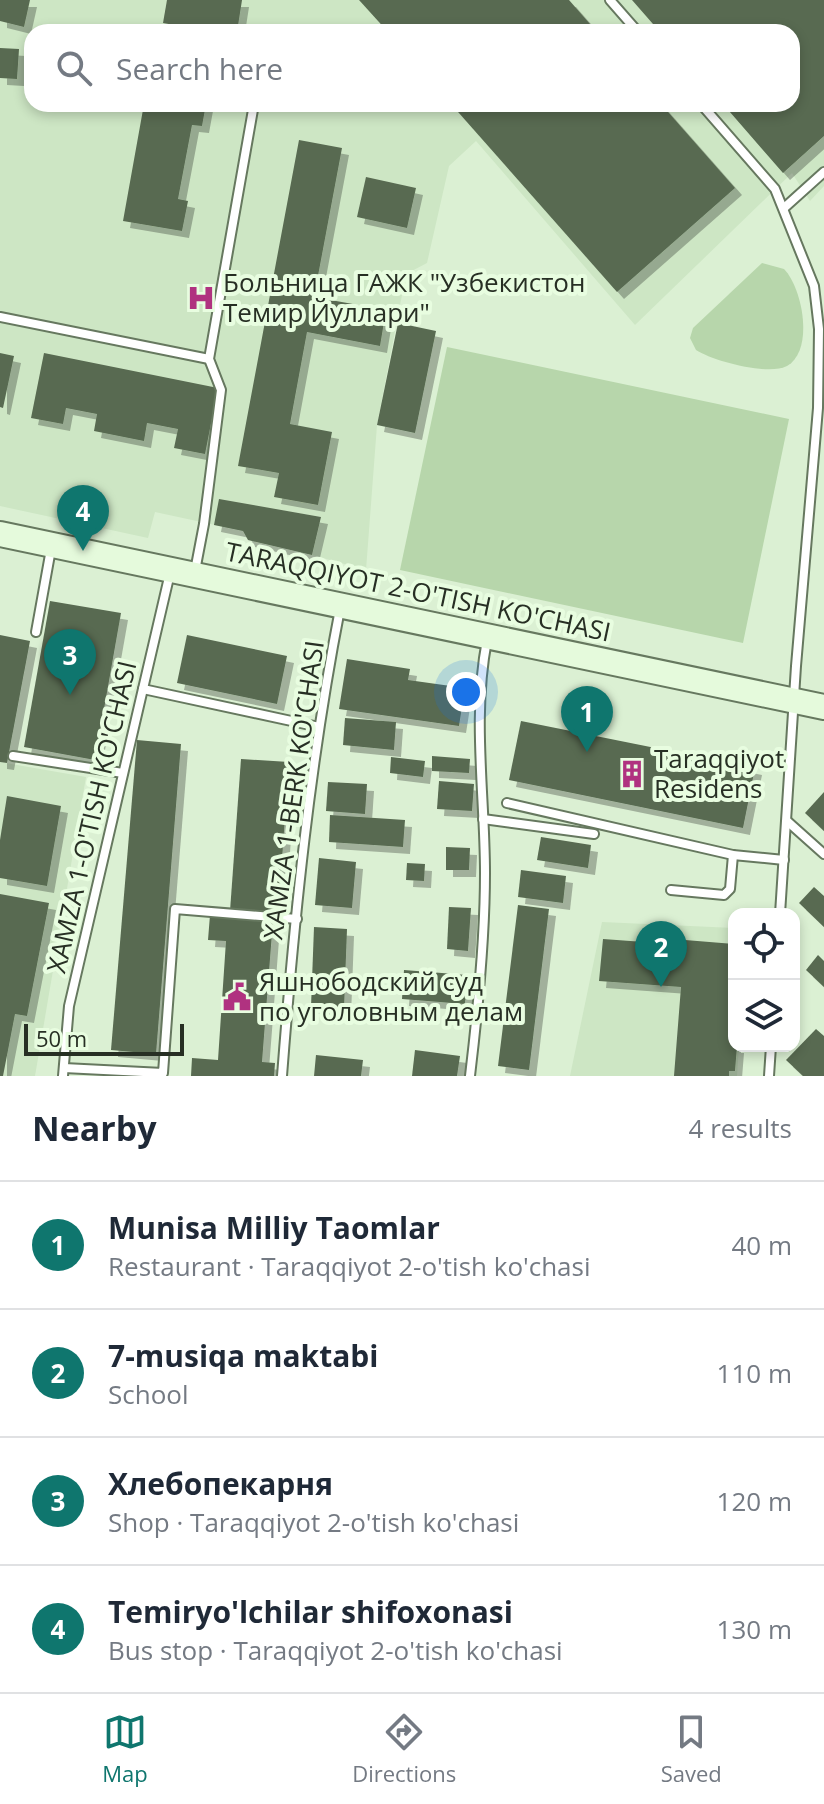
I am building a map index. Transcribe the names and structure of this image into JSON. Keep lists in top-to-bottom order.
{
  "streets": {
    "main road": ["TARAQQIYOT 2-O'TISH KO'CHASI"],
    "lane": ["XAMZA 1-BERK KO'CHASI", "XAMZA 1-O'TISH KO'CHASI"]
  },
  "crossings": [
    ["TARAQQIYOT 2-O'TISH KO'CHASI", "XAMZA 1-BERK KO'CHASI"],
    ["TARAQQIYOT 2-O'TISH KO'CHASI", "XAMZA 1-O'TISH KO'CHASI"]
  ],
  "places": {
    "hospital": ["Больница ГАЖК \"Узбекистон Темир Йуллари\""],
    "building": ["Taraqqiyot Residens"],
    "public building": ["Яшнободский суд по уголовным делам"]
  },
  "scale_bar": "50 m",
  "page": {
    "search": "Search here",
    "pins": [
      "4",
      "3",
      "1",
      "2"
    ],
    "scale": "50 m",
    "heading": ["Nearby", "4 results"],
    "list": [
      {
        "mark": "1",
        "name": "Munisa Milliy Taomlar",
        "note": "Restaurant · Taraqqiyot 2-o'tish ko'chasi",
        "value": "40 m"
      },
      {
        "mark": "2",
        "name": "7-musiqa maktabi",
        "note": "School",
        "value": "110 m"
      },
      {
        "mark": "3",
        "name": "Хлебопекарня",
        "note": "Shop · Taraqqiyot 2-o'tish ko'chasi",
        "value": "120 m"
      },
      {
        "mark": "4",
        "name": "Temiryo'lchilar shifoxonasi",
        "note": "Bus stop · Taraqqiyot 2-o'tish ko'chasi",
        "value": "130 m"
      }
    ],
    "nav": ["Map", "Directions", "Saved"]
  }
}
